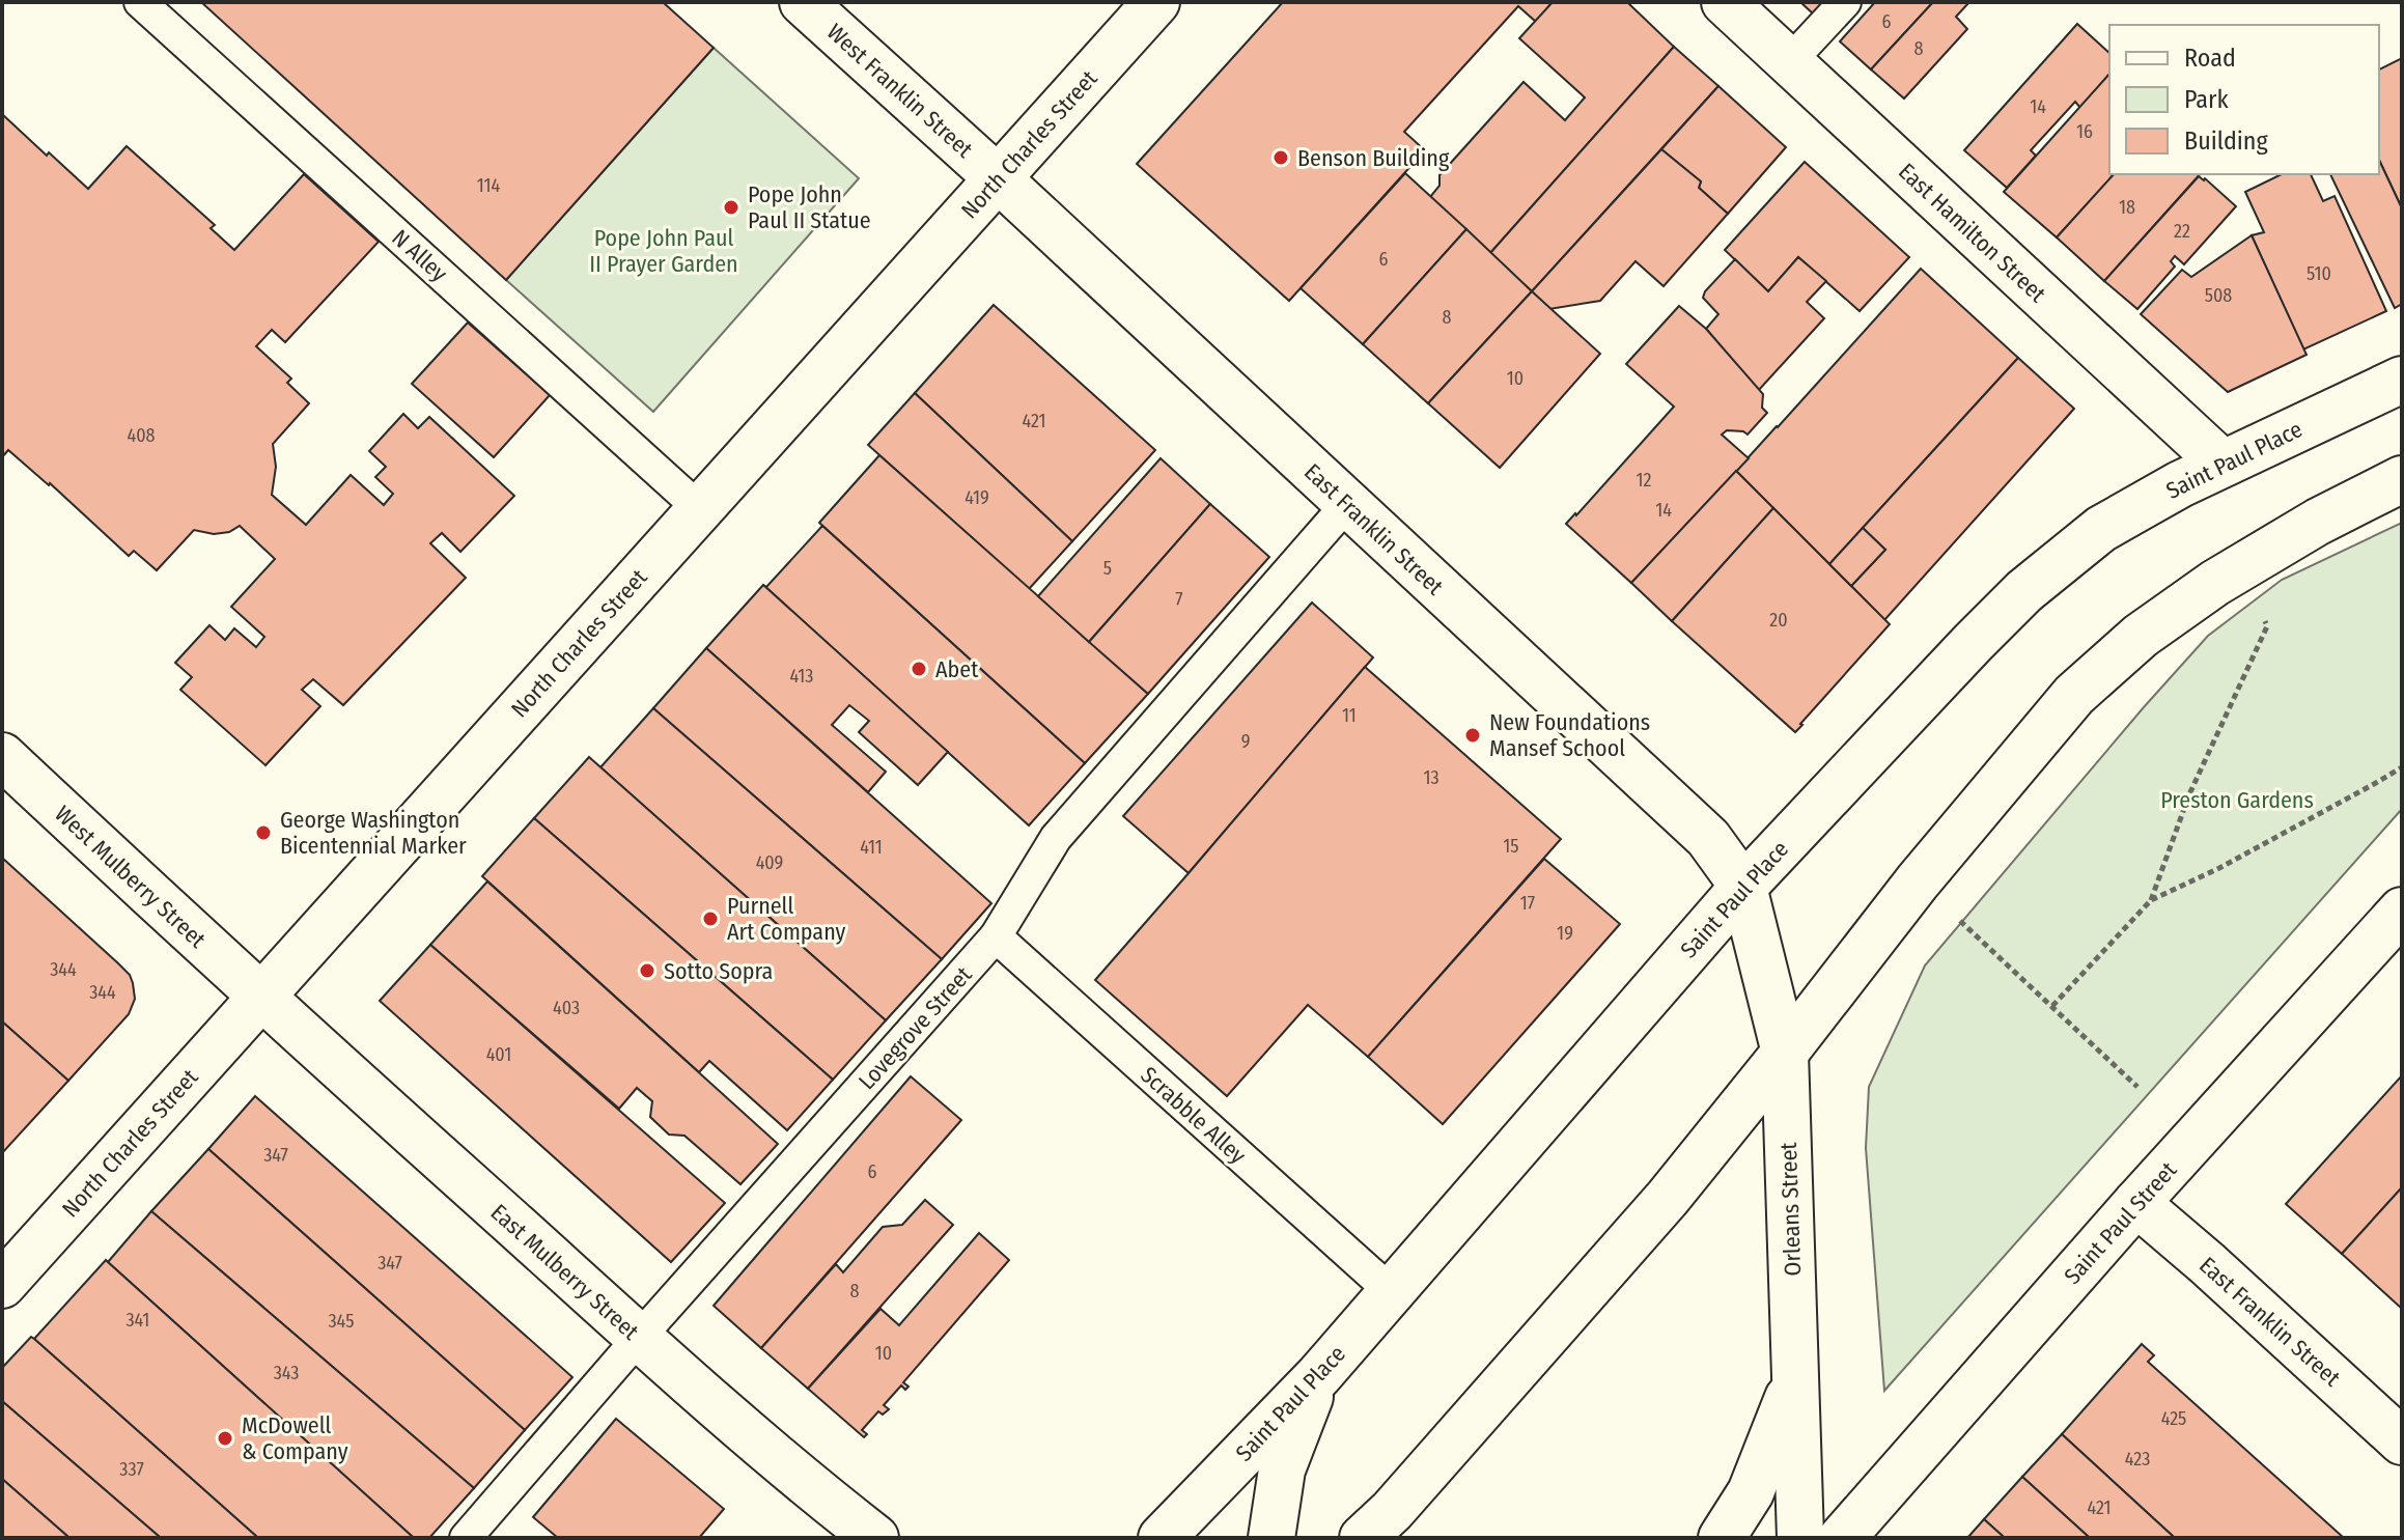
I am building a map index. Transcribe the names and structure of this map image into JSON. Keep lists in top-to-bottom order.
{
  "streets": {
    "main road": [
      "West Franklin Street",
      "North Charles Street",
      "East Hamilton Street",
      "Saint Paul Place",
      "East Franklin Street",
      "West Mulberry Street",
      "Orleans Street",
      "Saint Paul Street",
      "East Mulberry Street"
    ],
    "lane": ["N Alley", "Lovegrove Street", "Scrabble Alley"]
  },
  "crossings": [
    ["West Franklin Street", "North Charles Street"],
    ["West Franklin Street", "East Franklin Street"],
    ["North Charles Street", "N Alley"],
    ["North Charles Street", "East Franklin Street"],
    ["North Charles Street", "West Mulberry Street"],
    ["North Charles Street", "East Mulberry Street"],
    ["East Hamilton Street", "Saint Paul Place"],
    ["Saint Paul Place", "East Franklin Street"],
    ["Saint Paul Place", "Scrabble Alley"],
    ["Saint Paul Place", "Orleans Street"],
    ["East Franklin Street", "Lovegrove Street"],
    ["East Franklin Street", "Orleans Street"],
    ["East Franklin Street", "Saint Paul Street"],
    ["West Mulberry Street", "East Mulberry Street"],
    ["Lovegrove Street", "Scrabble Alley"],
    ["Lovegrove Street", "East Mulberry Street"]
  ],
  "parks": ["Pope John Paul II Prayer Garden", "Preston Gardens"],
  "places": [
    "Benson Building",
    "Pope John Paul II Statue",
    "Abet",
    "New Foundations Mansef School",
    "George Washington Bicentennial Marker",
    "Purnell Art Company",
    "Sotto Sopra",
    "McDowell & Company"
  ],
  "house_numbers": [
    "6",
    "8",
    "14",
    "16",
    "114",
    "18",
    "22",
    "6",
    "510",
    "508",
    "8",
    "10",
    "421",
    "408",
    "12",
    "419",
    "14",
    "5",
    "7",
    "20",
    "413",
    "11",
    "9",
    "13",
    "15",
    "411",
    "409",
    "17",
    "19",
    "344",
    "344",
    "403",
    "401",
    "347",
    "6",
    "347",
    "8",
    "341",
    "345",
    "10",
    "343",
    "425",
    "423",
    "337",
    "421"
  ],
  "legend": ["Road", "Park", "Building"]
}
